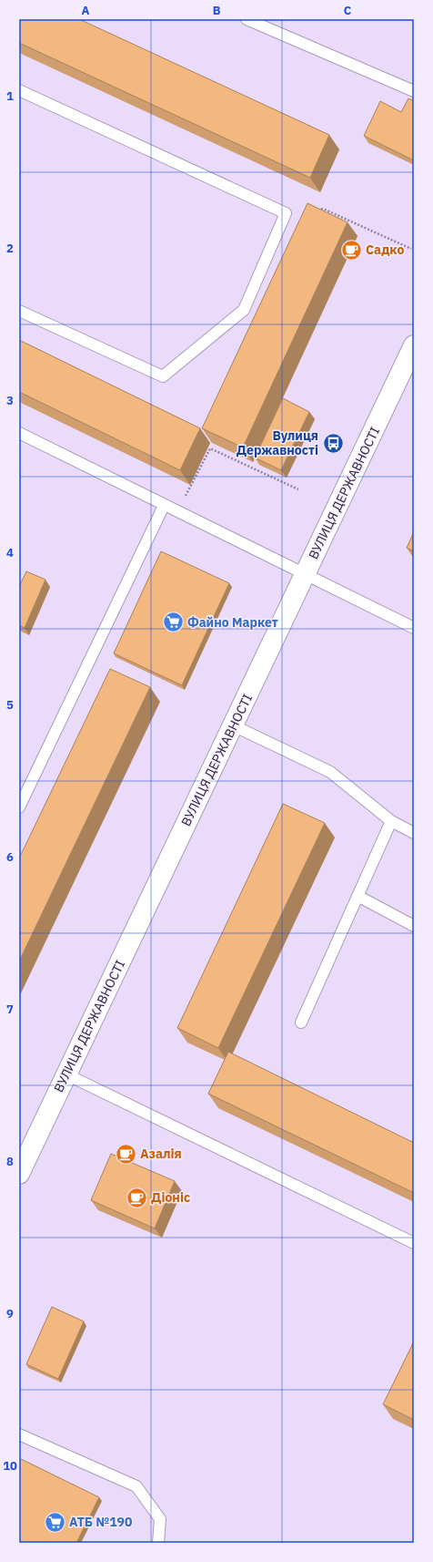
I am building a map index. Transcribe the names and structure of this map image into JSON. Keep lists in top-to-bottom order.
{
  "streets": {
    "street": ["ВУЛИЦЯ ДЕРЖАВНОСТІ"]
  },
  "places": {
    "cafe": ["Садко", "Азалія", "Діоніс"],
    "bus stop": ["Вулиця Державності"],
    "supermarket": ["Файно Маркет", "АТБ №190"]
  },
  "grid": {
    "columns": ["A", "B", "C"],
    "rows": [
      "1",
      "2",
      "3",
      "4",
      "5",
      "6",
      "7",
      "8",
      "9",
      "10"
    ]
  }
}
